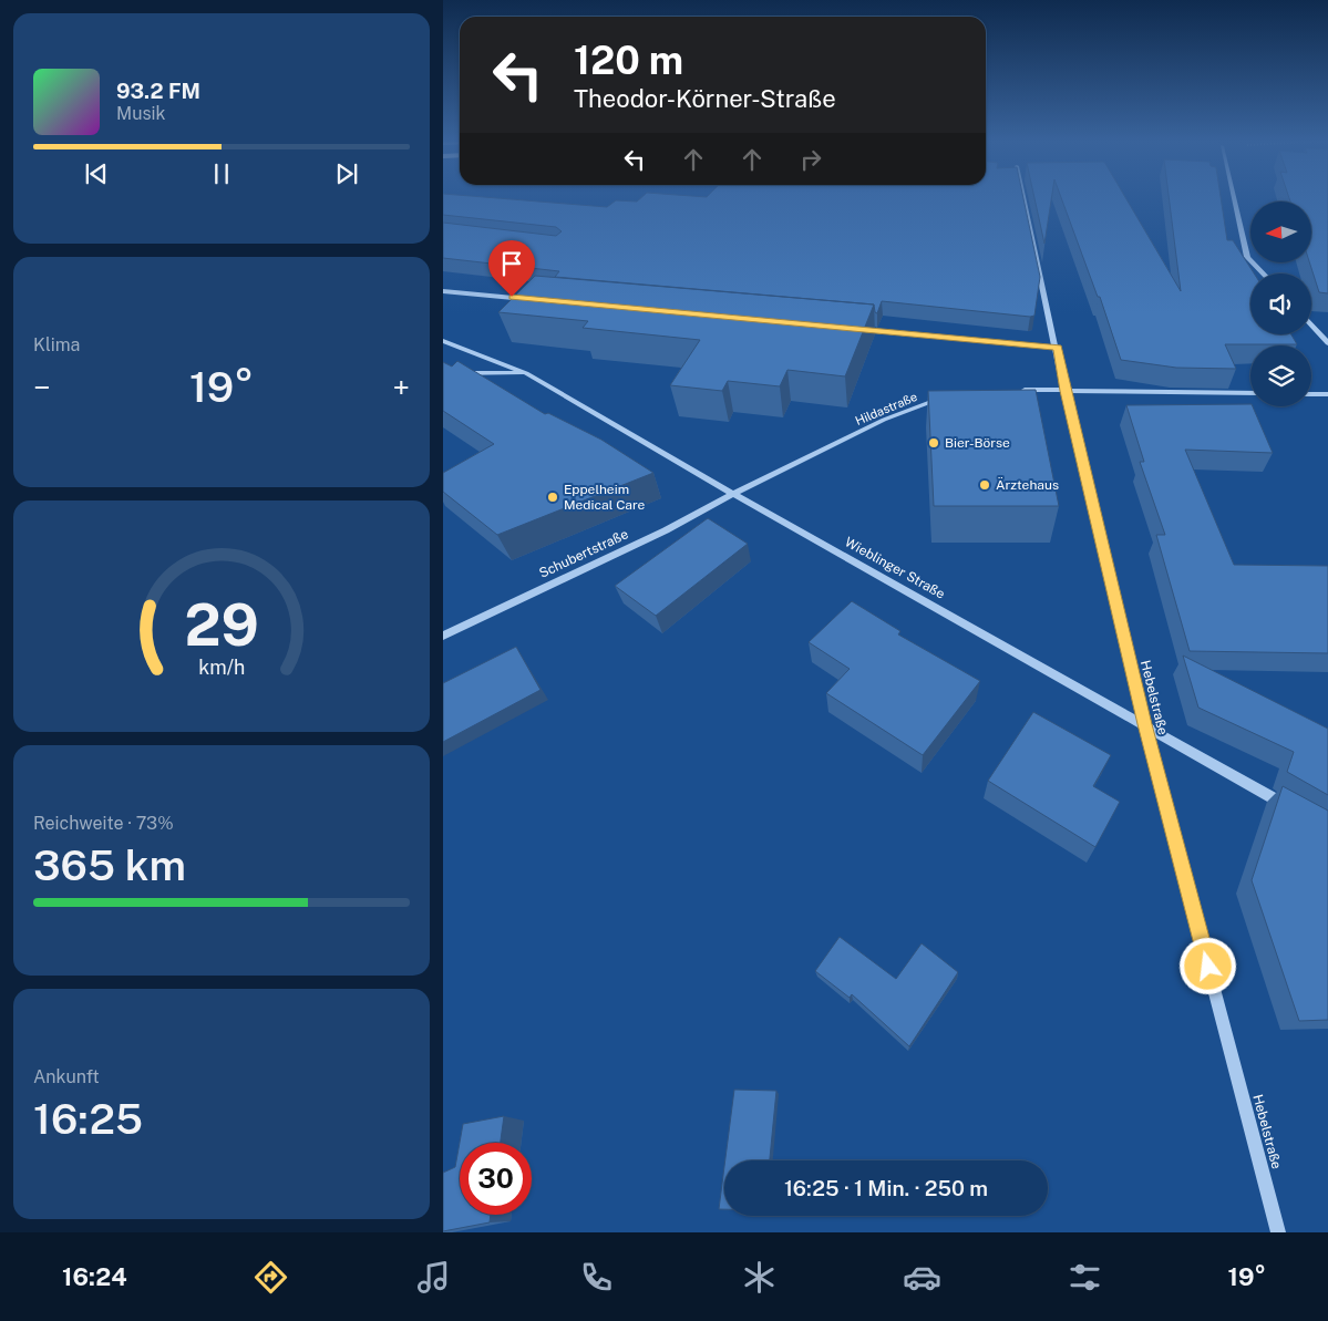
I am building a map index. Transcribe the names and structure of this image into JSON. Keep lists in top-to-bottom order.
{
  "streets": {
    "street": [
      "Hildastraße",
      "Schubertstraße",
      "Wieblinger Straße",
      "Hebelstraße"
    ]
  },
  "crossings": [
    ["Hildastraße", "Schubertstraße"],
    ["Hildastraße", "Wieblinger Straße"],
    ["Schubertstraße", "Wieblinger Straße"],
    ["Wieblinger Straße", "Hebelstraße"]
  ],
  "places": ["Bier-Börse", "Ärztehaus", "Eppelheim Medical Care"],
  "north": "left",
  "page": {
    "turn": ["120 m", "Theodor-Körner-Straße"],
    "song": ["93.2 FM", "Musik"],
    "tile": [
      "Klima",
      ["Reichweite · 73%", "365 km"],
      ["Ankunft", "16:25"]
    ],
    "heat": ["−", "19°", "+"],
    "limit": "30",
    "trip": "16:25 · 1 Min. · 250 m",
    "tabs": ["16:24", "19°"],
    "gauge": ["29", "km/h"]
  }
}
